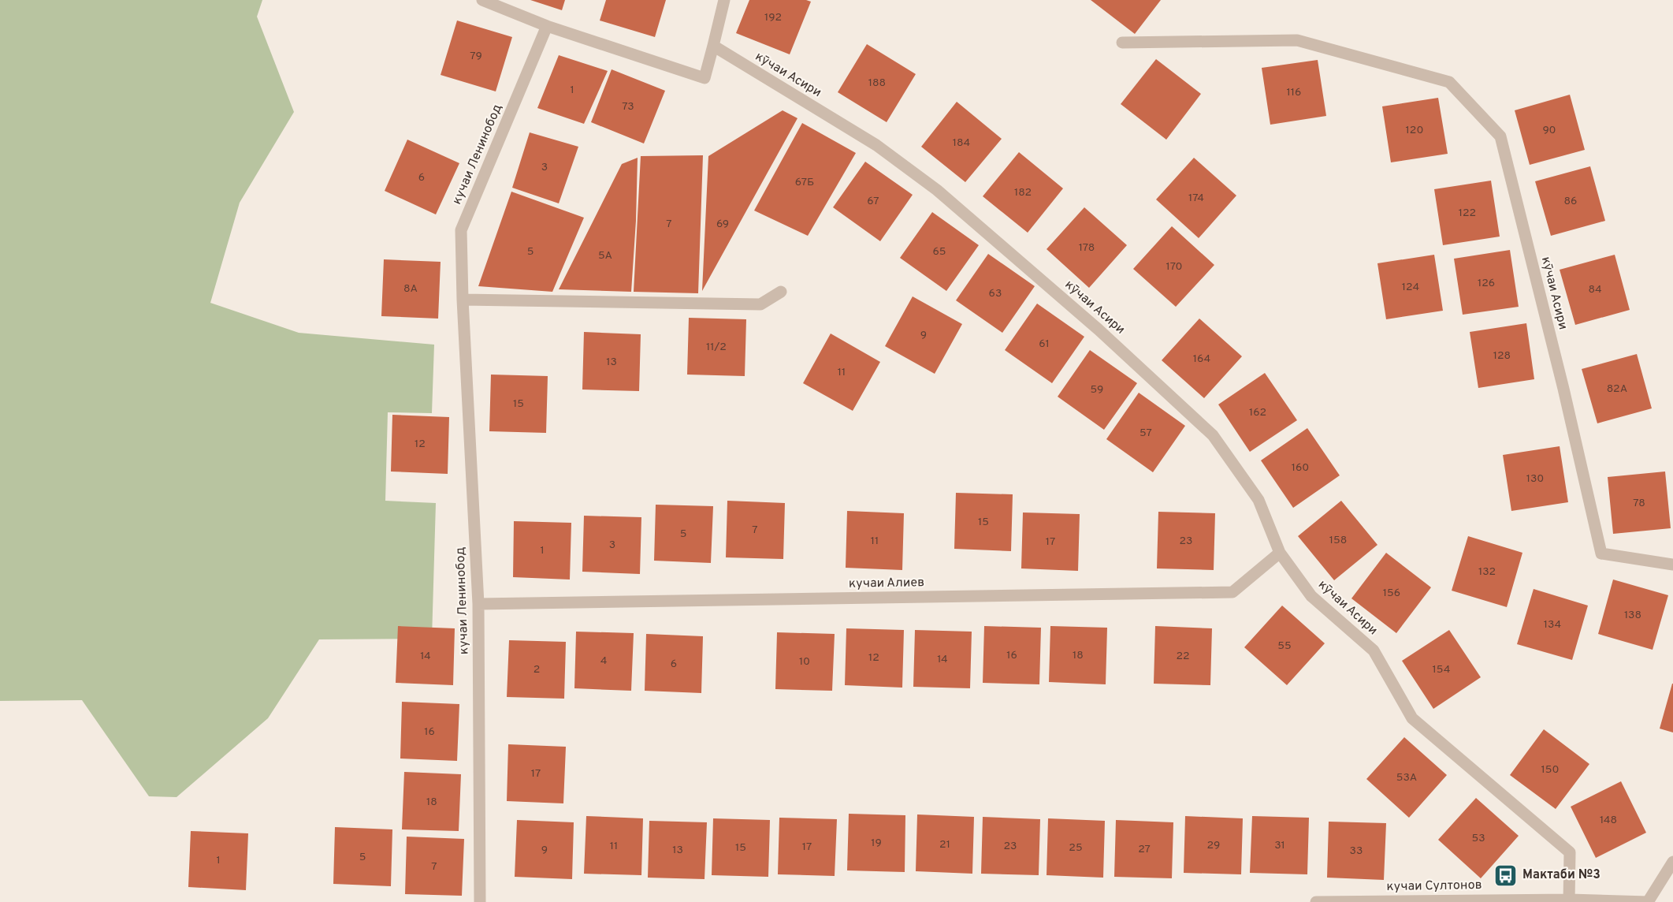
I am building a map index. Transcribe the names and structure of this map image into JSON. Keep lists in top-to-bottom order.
{
  "streets": {
    "street": [
      "кӯчаи Асири",
      "кучаи Ленинобод",
      "кучаи Алиев",
      "кучаи Султонов"
    ]
  },
  "crossings": [
    ["кӯчаи Асири", "кучаи Алиев"],
    ["кӯчаи Асири", "кучаи Султонов"],
    ["кучаи Ленинобод", "кучаи Алиев"]
  ],
  "places": {
    "bus stop": ["Мактаби №3"]
  },
  "house_numbers": [
    "192",
    "79",
    "188",
    "1",
    "116",
    "73",
    "120",
    "90",
    "184",
    "3",
    "6",
    "67Б",
    "182",
    "174",
    "67",
    "86",
    "122",
    "7",
    "69",
    "178",
    "5",
    "65",
    "5А",
    "170",
    "126",
    "124",
    "8А",
    "84",
    "63",
    "9",
    "61",
    "11/2",
    "128",
    "164",
    "13",
    "11",
    "82А",
    "59",
    "15",
    "162",
    "57",
    "12",
    "160",
    "130",
    "78",
    "15",
    "7",
    "5",
    "158",
    "11",
    "23",
    "17",
    "3",
    "1",
    "132",
    "156",
    "138",
    "134",
    "55",
    "16",
    "18",
    "14",
    "22",
    "12",
    "14",
    "4",
    "10",
    "6",
    "2",
    "154",
    "16",
    "150",
    "17",
    "53А",
    "18",
    "148",
    "53",
    "19",
    "21",
    "29",
    "31",
    "11",
    "23",
    "17",
    "15",
    "25",
    "27",
    "9",
    "13",
    "33",
    "5",
    "1",
    "7"
  ]
}
